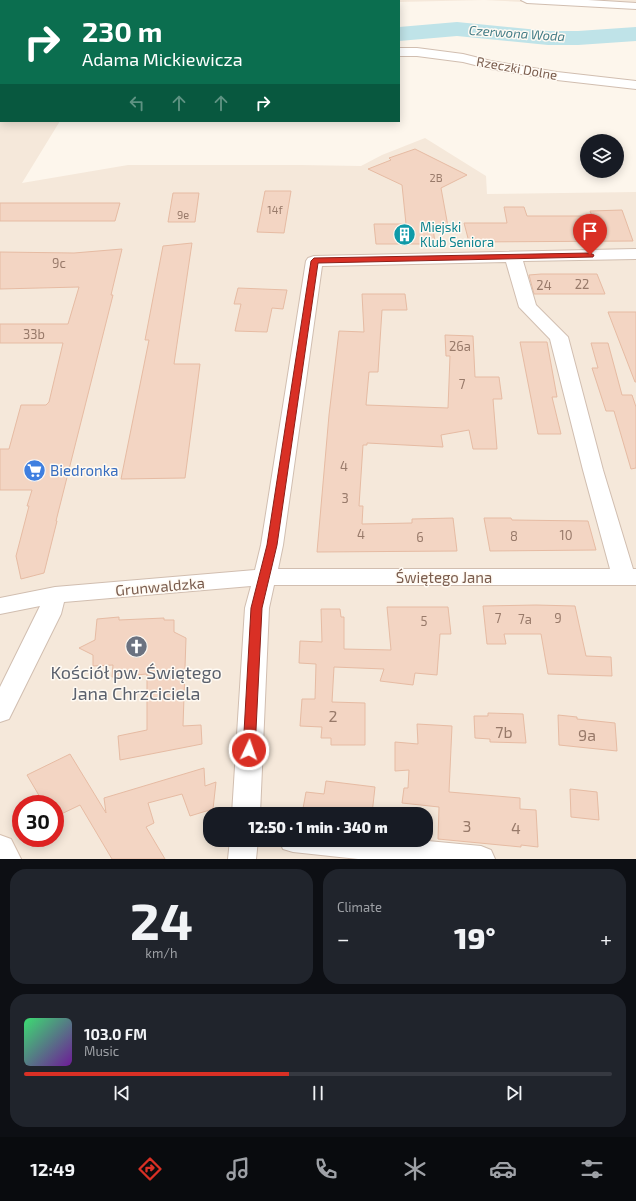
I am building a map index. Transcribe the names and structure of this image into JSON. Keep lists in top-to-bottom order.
{
  "streets": {
    "street": ["Rzeczki Dolne", "Świętego Jana", "Grunwaldzka"]
  },
  "crossings": [
    ["Świętego Jana", "Grunwaldzka"]
  ],
  "water": ["Czerwona Woda"],
  "places": {
    "building": ["Miejski Klub Seniora"],
    "supermarket": ["Biedronka"],
    "church": ["Kościół pw. Świętego Jana Chrzciciela"]
  },
  "house_numbers": [
    "2B",
    "14f",
    "9e",
    "9c",
    "22",
    "24",
    "33b",
    "26a",
    "7",
    "4",
    "3",
    "4",
    "10",
    "8",
    "6",
    "7",
    "9",
    "7a",
    "5",
    "2",
    "7b",
    "9a",
    "3",
    "4"
  ],
  "page": {
    "turn": ["230 m", "Adama Mickiewicza"],
    "limit": "30",
    "trip": "12:50 · 1 min · 340 m",
    "tile": [
      ["24", "km/h"],
      "Climate"
    ],
    "heat": ["−", "19°", "+"],
    "song": ["103.0 FM", "Music"],
    "tabs": "12:49"
  }
}
